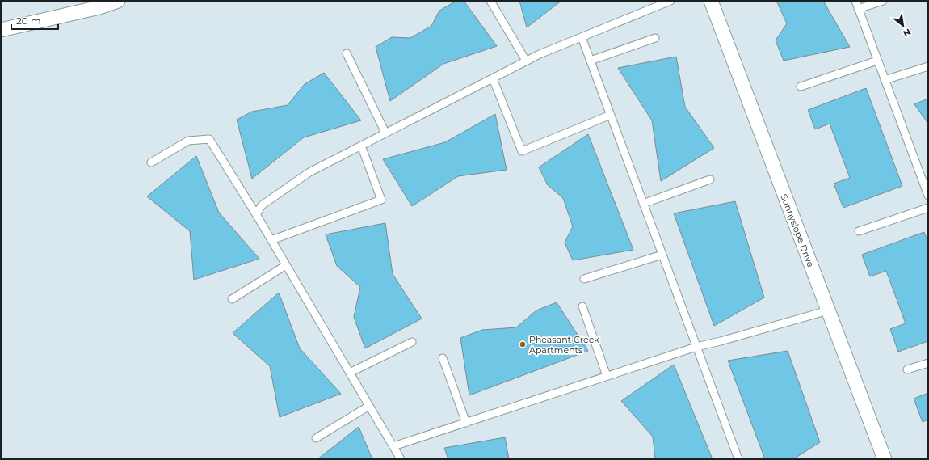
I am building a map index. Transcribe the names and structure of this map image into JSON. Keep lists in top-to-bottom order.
{
  "streets": {
    "street": ["Sunnyslope Drive"]
  },
  "places": ["Pheasant Creek Apartments"],
  "scale_bar": "20 m",
  "north": "bottom right"
}
